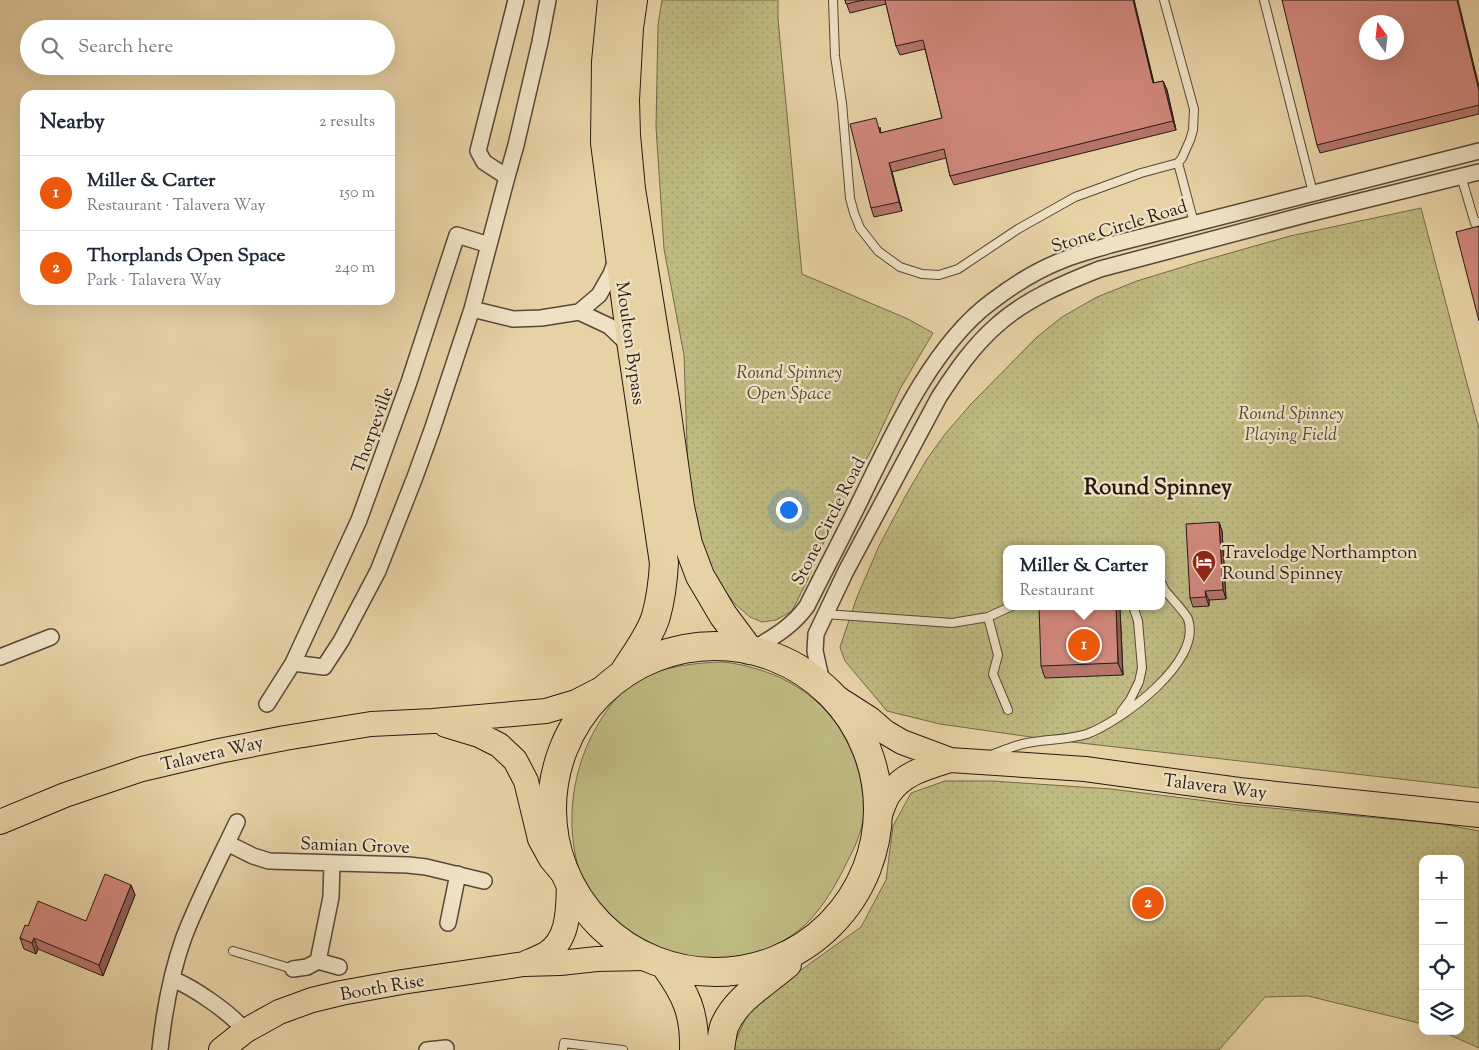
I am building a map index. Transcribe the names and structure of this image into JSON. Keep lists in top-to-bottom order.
{
  "streets": {
    "highway": ["Moulton Bypass"],
    "main road": ["Talavera Way", "Booth Rise"],
    "street": ["Stone Circle Road", "Thorpeville", "Samian Grove"]
  },
  "crossings": [
    ["Stone Circle Road", "Moulton Bypass"],
    ["Stone Circle Road", "Talavera Way"],
    ["Moulton Bypass", "Talavera Way"],
    ["Talavera Way", "Booth Rise"]
  ],
  "districts": ["Round Spinney"],
  "parks": ["Round Spinney Open Space", "Round Spinney Playing Field"],
  "places": {
    "hotel": ["Travelodge Northampton Round Spinney"]
  },
  "north": "top",
  "page": {
    "search": "Search here",
    "heading": ["Nearby", "2 results"],
    "list": [
      {
        "mark": "1",
        "name": "Miller & Carter",
        "note": "Restaurant · Talavera Way",
        "value": "150 m"
      },
      {
        "mark": "2",
        "name": "Thorplands Open Space",
        "note": "Park · Talavera Way",
        "value": "240 m"
      }
    ],
    "popup": ["Miller & Carter", "Restaurant"],
    "pins": ["1", "2"],
    "map_buttons": ["+", "−"]
  }
}
